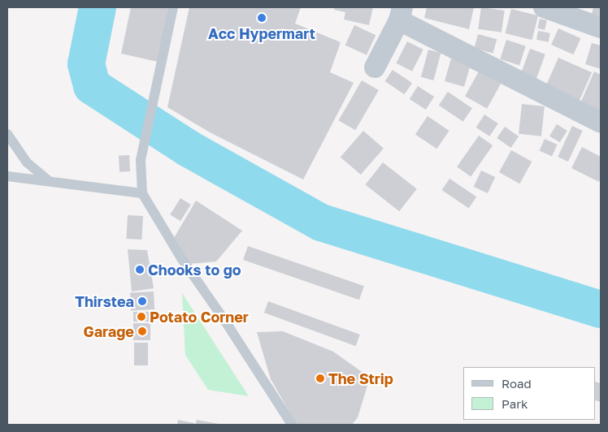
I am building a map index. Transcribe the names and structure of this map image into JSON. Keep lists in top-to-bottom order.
{
  "places": [
    "Acc Hypermart",
    "Chooks to go",
    "Thirstea",
    "Potato Corner",
    "Garage",
    "The Strip"
  ],
  "legend": ["Road", "Park"]
}
